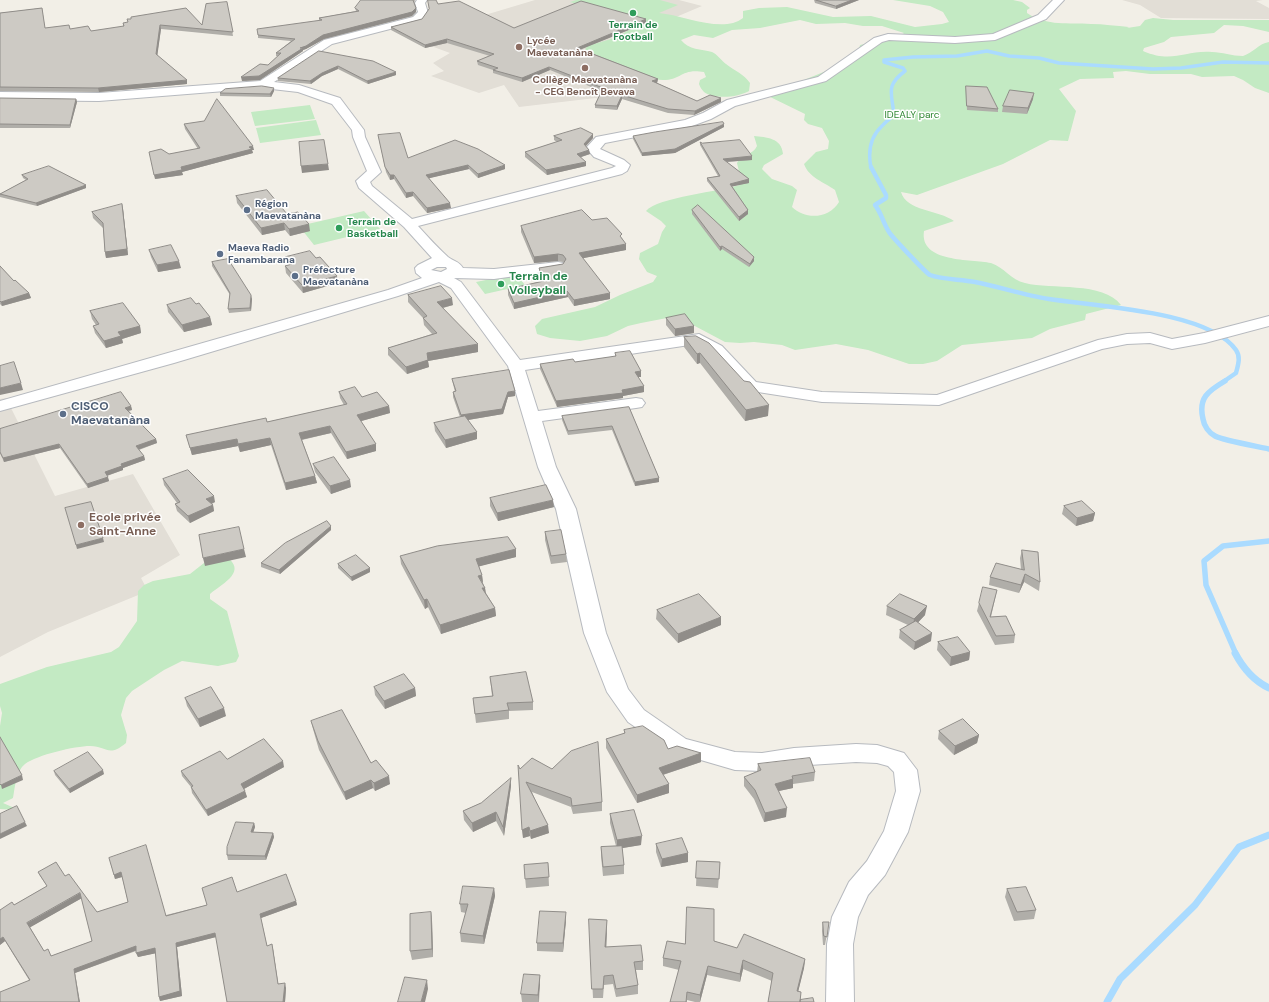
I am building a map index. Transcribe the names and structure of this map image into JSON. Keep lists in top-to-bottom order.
{
  "parks": ["IDEALY parc"],
  "places": [
    "Terrain de Football",
    "Lycée Maevatanàna",
    "Collège Maevatanàna - CEG Benoît Bevava",
    "Région Maevatanàna",
    "Terrain de Basketball",
    "Maeva Radio Fanambarana",
    "Préfecture Maevatanàna",
    "Terrain de Volleyball",
    "CISCO Maevatanàna",
    "Ecole privée Saint-Anne"
  ]
}
